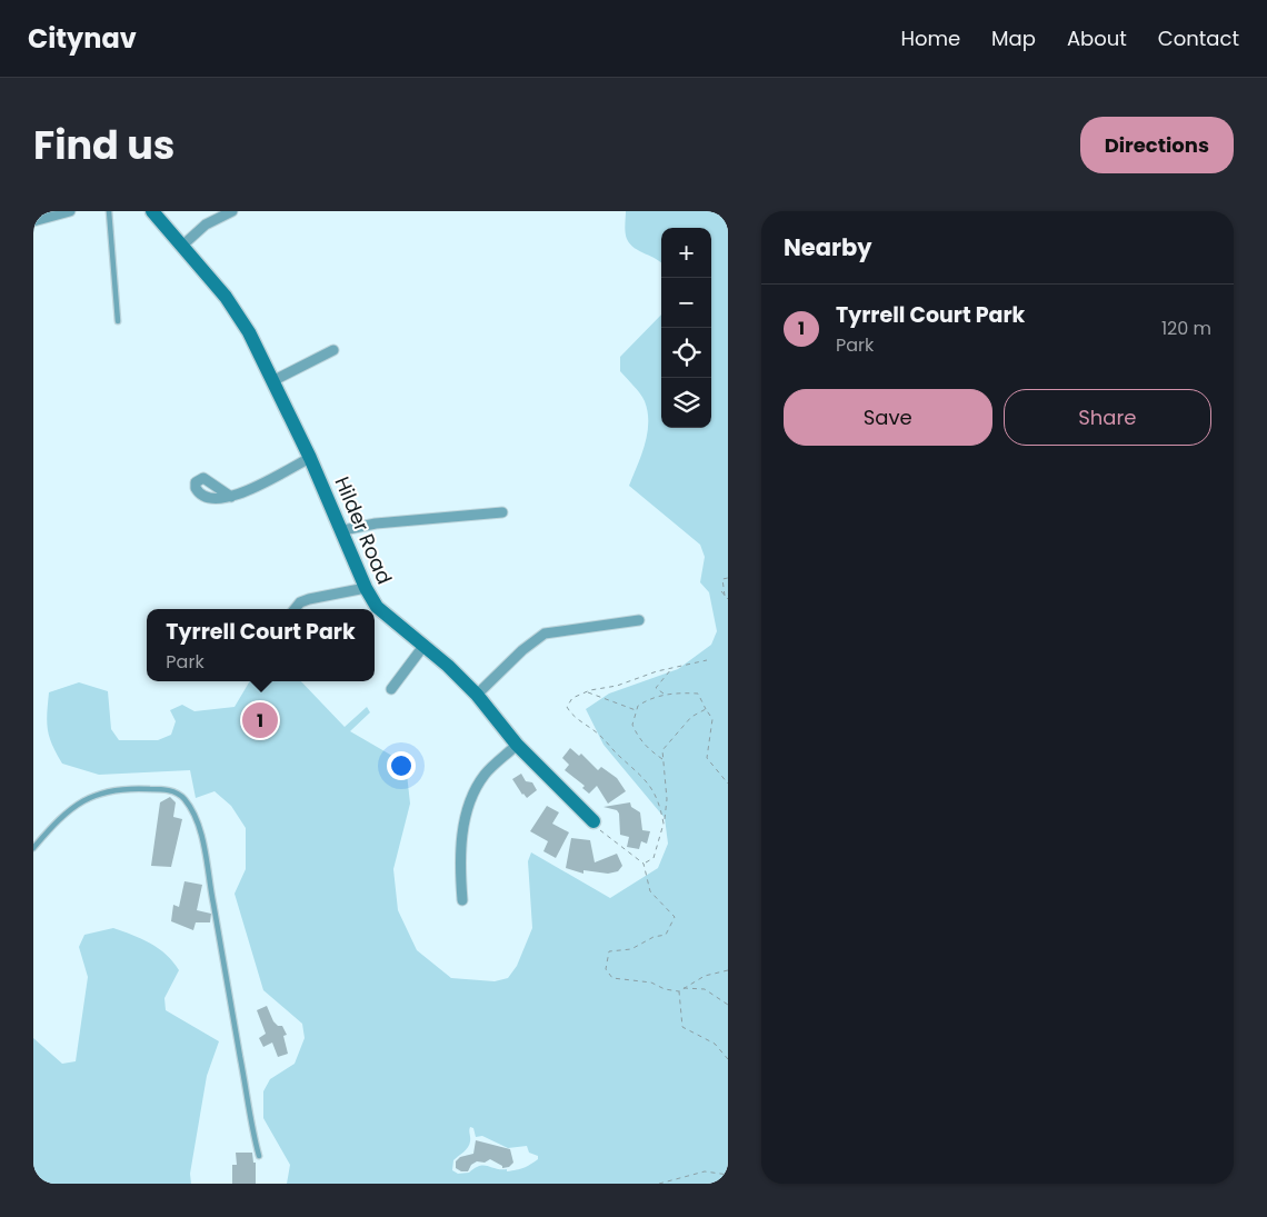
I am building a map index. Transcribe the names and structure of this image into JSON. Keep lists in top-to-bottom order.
{
  "streets": {
    "street": ["Hilder Road"]
  },
  "page": {
    "header": "Citynav",
    "nav": [
      "Home",
      "Map",
      "About",
      "Contact"
    ],
    "title": "Find us",
    "buttons": [
      "Directions",
      ["Save", "Share"]
    ],
    "heading": "Nearby",
    "map_buttons": ["+", "−"],
    "list": [
      {
        "mark": "1",
        "name": "Tyrrell Court Park",
        "note": "Park",
        "value": "120 m"
      }
    ],
    "popup": ["Tyrrell Court Park", "Park"],
    "pins": "1"
  }
}
